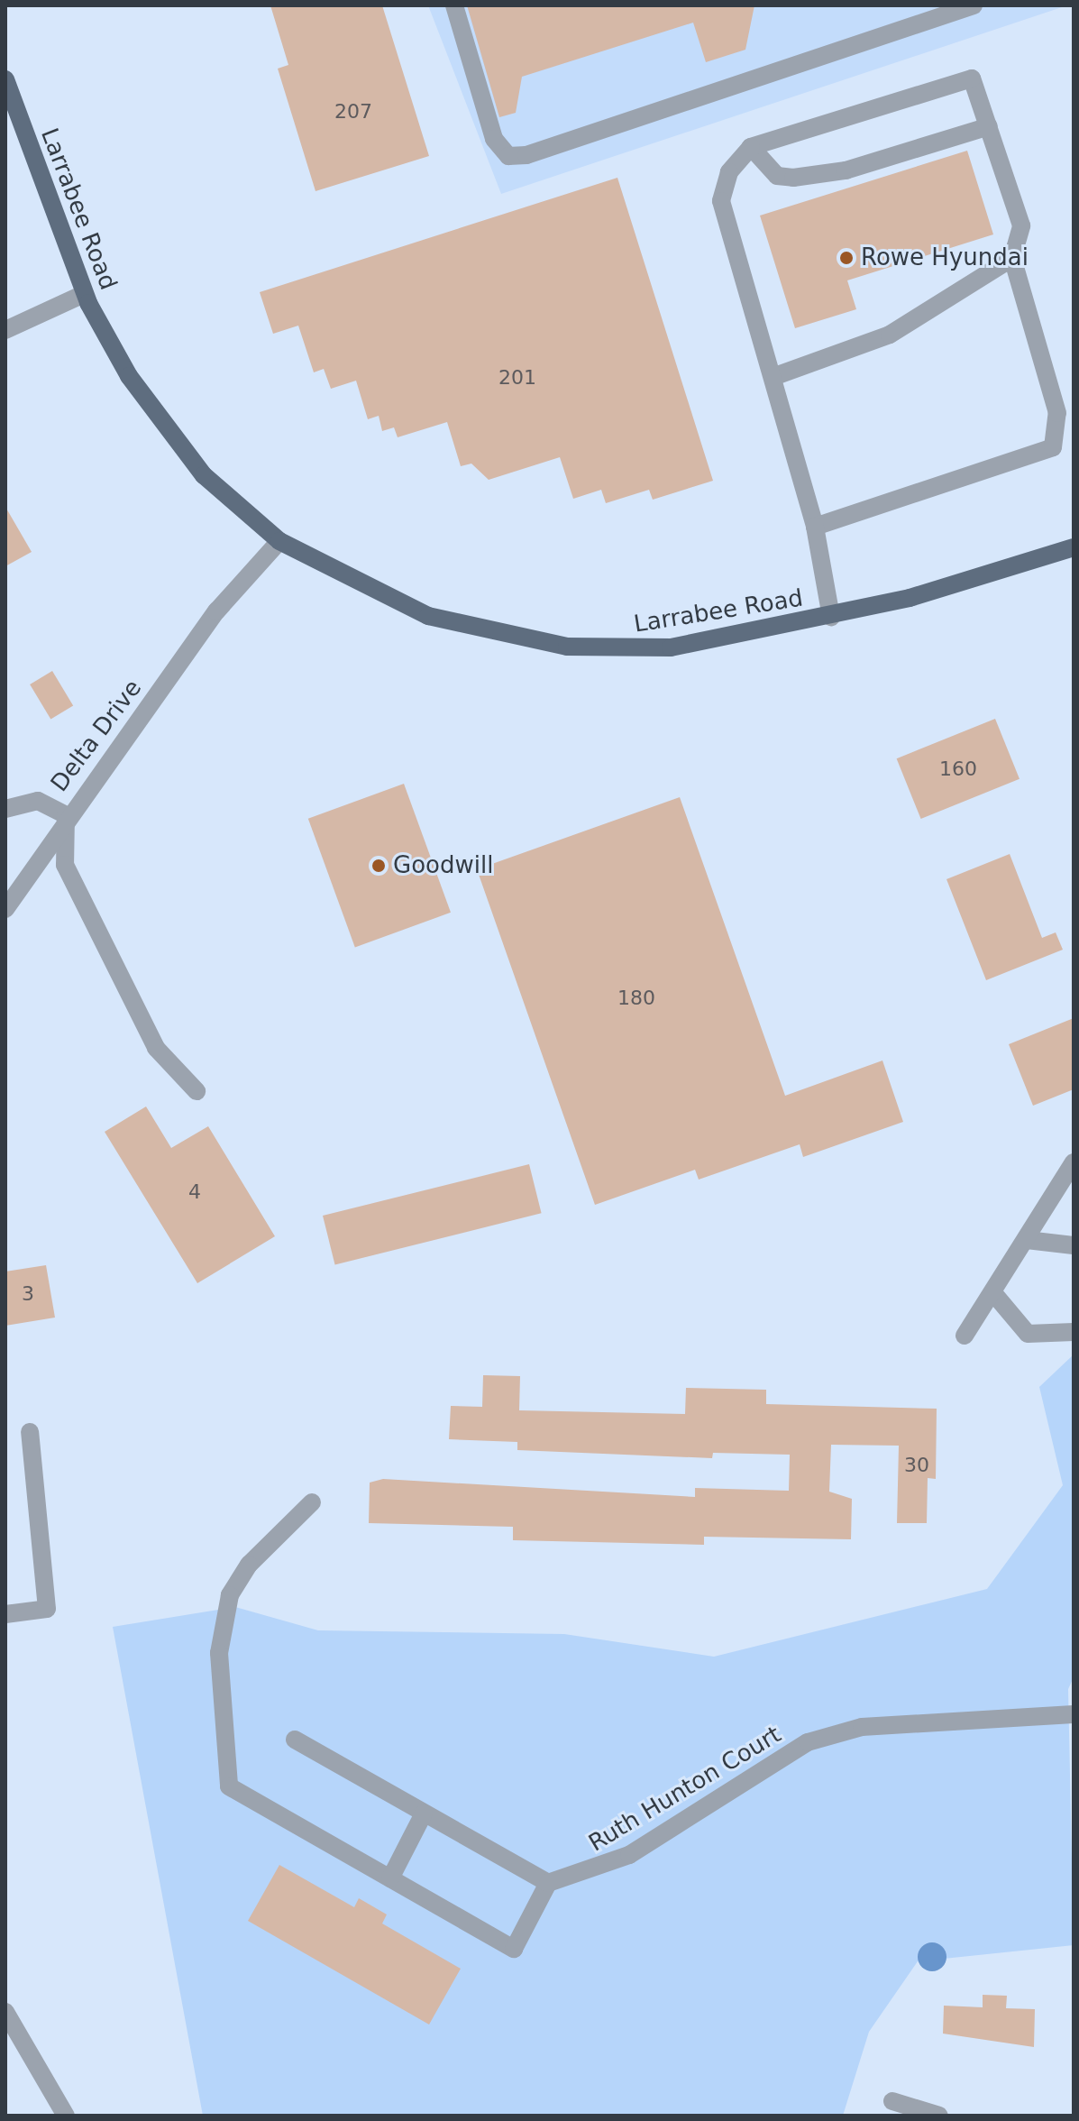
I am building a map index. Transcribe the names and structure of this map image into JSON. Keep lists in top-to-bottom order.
{
  "streets": {
    "main road": ["Larrabee Road"],
    "street": ["Delta Drive", "Ruth Hunton Court"]
  },
  "crossings": [
    ["Larrabee Road", "Delta Drive"]
  ],
  "places": ["Rowe Hyundai", "Goodwill"],
  "house_numbers": [
    "207",
    "201",
    "160",
    "180",
    "4",
    "3",
    "30"
  ]
}
